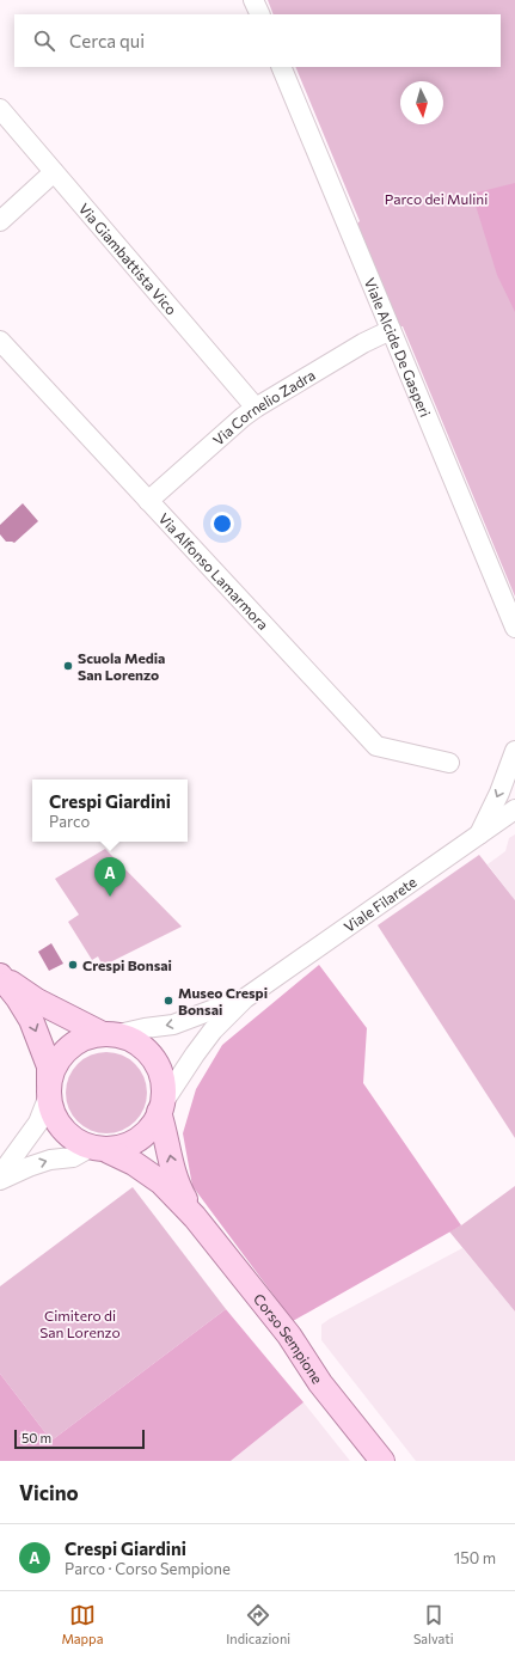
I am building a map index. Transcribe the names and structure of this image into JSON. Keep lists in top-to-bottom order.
{
  "streets": {
    "main road": ["Corso Sempione"],
    "street": [
      "Via Giambattista Vico",
      "Viale Alcide De Gasperi",
      "Via Cornelio Zadra",
      "Via Alfonso Lamarmora",
      "Viale Filarete"
    ]
  },
  "crossings": [
    ["Via Giambattista Vico", "Via Cornelio Zadra"],
    ["Viale Alcide De Gasperi", "Via Cornelio Zadra"],
    ["Via Cornelio Zadra", "Via Alfonso Lamarmora"],
    ["Viale Filarete", "Corso Sempione"]
  ],
  "parks": ["Parco dei Mulini", "Cimitero di San Lorenzo"],
  "places": ["Scuola Media San Lorenzo", "Crespi Bonsai", "Museo Crespi Bonsai"],
  "scale_bar": "50 m",
  "north": "bottom",
  "page": {
    "search": "Cerca qui",
    "popup": ["Crespi Giardini", "Parco"],
    "pins": "A",
    "scale": "50 m",
    "heading": "Vicino",
    "list": [
      {
        "mark": "A",
        "name": "Crespi Giardini",
        "note": "Parco · Corso Sempione",
        "value": "150 m"
      }
    ],
    "nav": ["Mappa", "Indicazioni", "Salvati"]
  }
}
